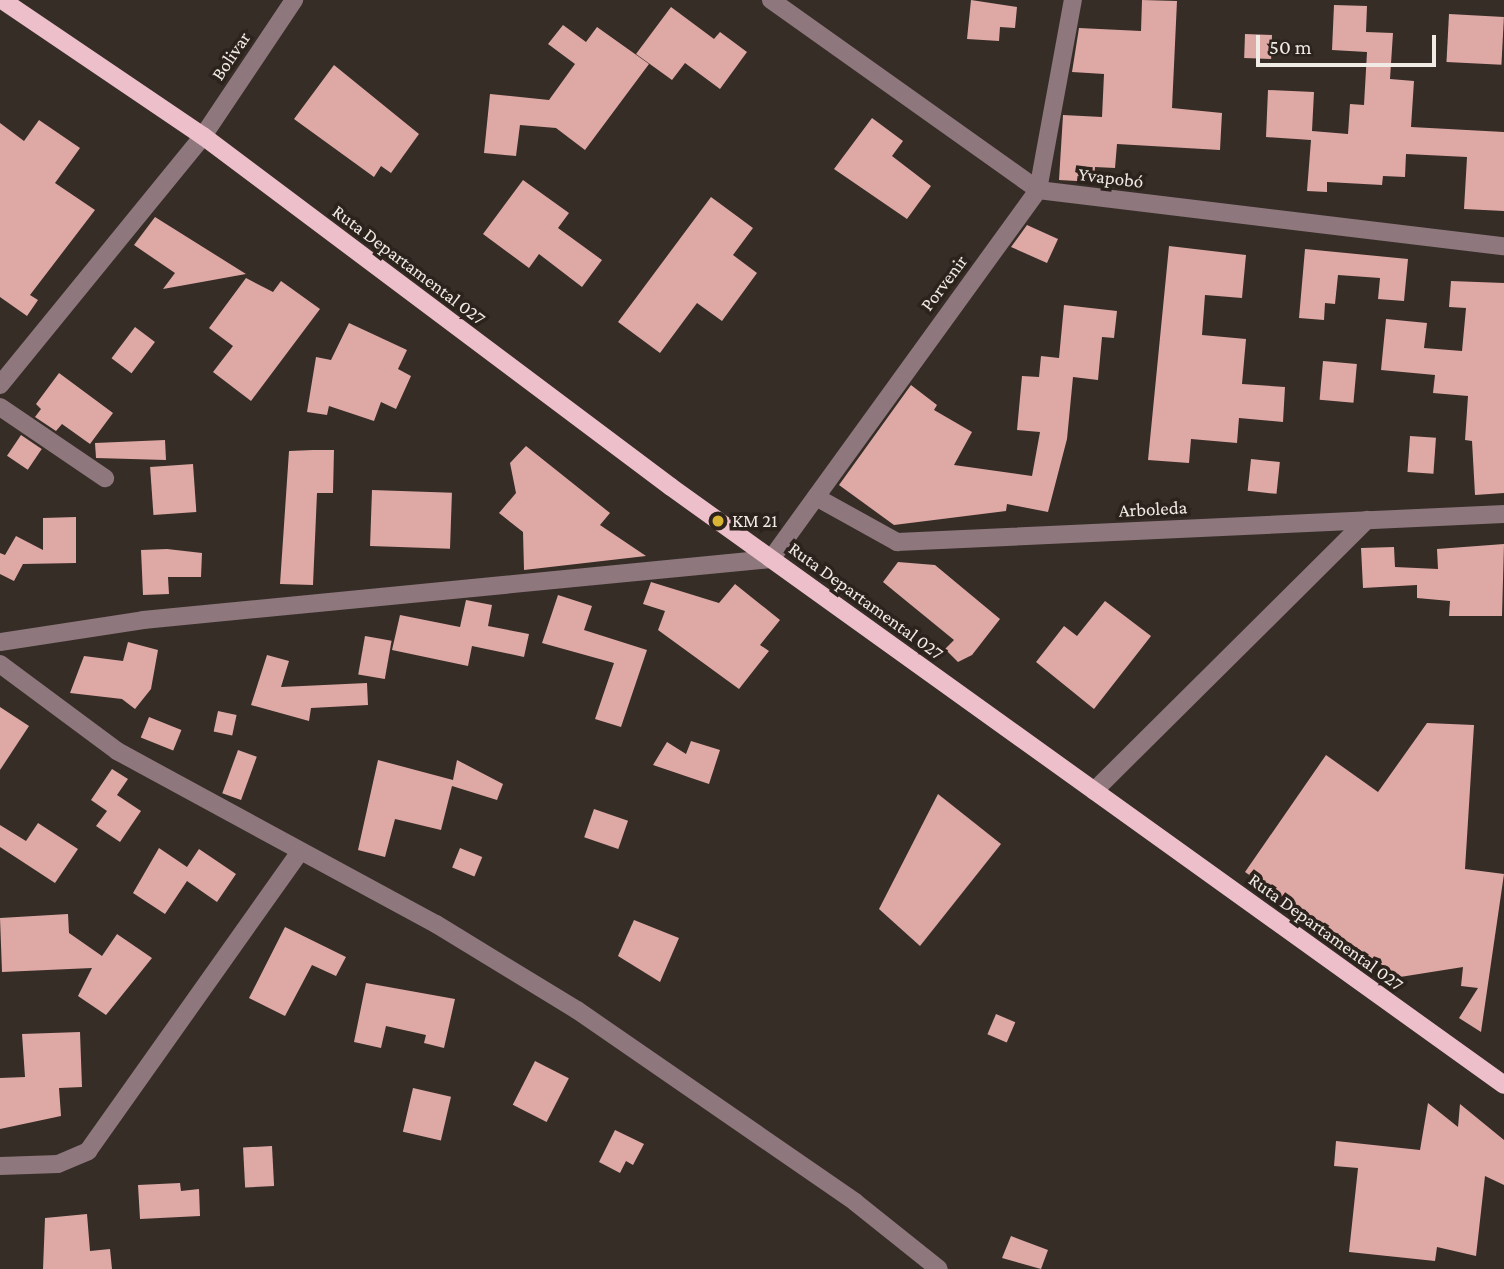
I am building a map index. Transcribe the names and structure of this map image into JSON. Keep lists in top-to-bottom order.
{
  "streets": {
    "main road": ["Ruta Departamental 027"],
    "street": [
      "Bolivar",
      "Yvapobó",
      "Porvenir",
      "Arboleda"
    ]
  },
  "crossings": [
    ["Bolivar", "Ruta Departamental 027"],
    ["Yvapobó", "Porvenir"],
    ["Ruta Departamental 027", "Porvenir"],
    ["Porvenir", "Arboleda"]
  ],
  "places": ["KM 21"],
  "scale_bar": "50 m"
}
